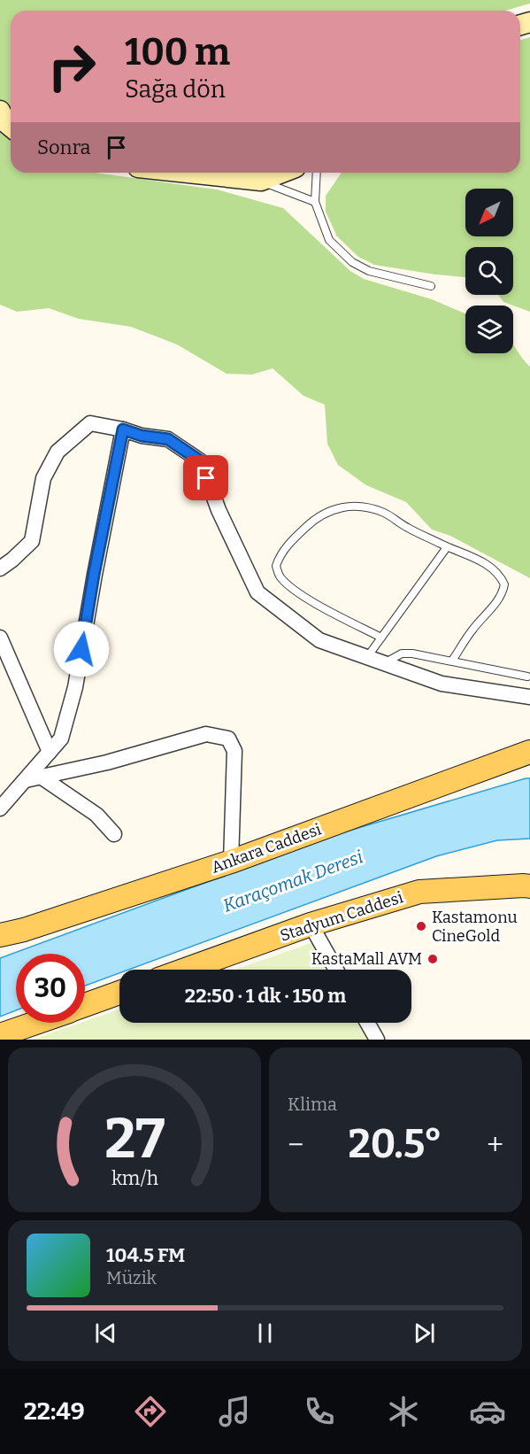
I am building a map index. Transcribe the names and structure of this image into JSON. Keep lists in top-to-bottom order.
{
  "streets": {
    "main road": ["Ankara Caddesi", "Stadyum Caddesi"]
  },
  "water": ["Karaçomak Deresi"],
  "places": ["Kastamonu CineGold", "KastaMall AVM"],
  "north": "bottom left",
  "page": {
    "turn": ["100 m", "Sağa dön"],
    "then": "Sonra",
    "limit": "30",
    "trip": "22:50 · 1 dk · 150 m",
    "tile": "Klima",
    "heat": ["−", "20.5°", "+"],
    "song": ["104.5 FM", "Müzik"],
    "tabs": "22:49",
    "gauge": ["27", "km/h"]
  }
}
